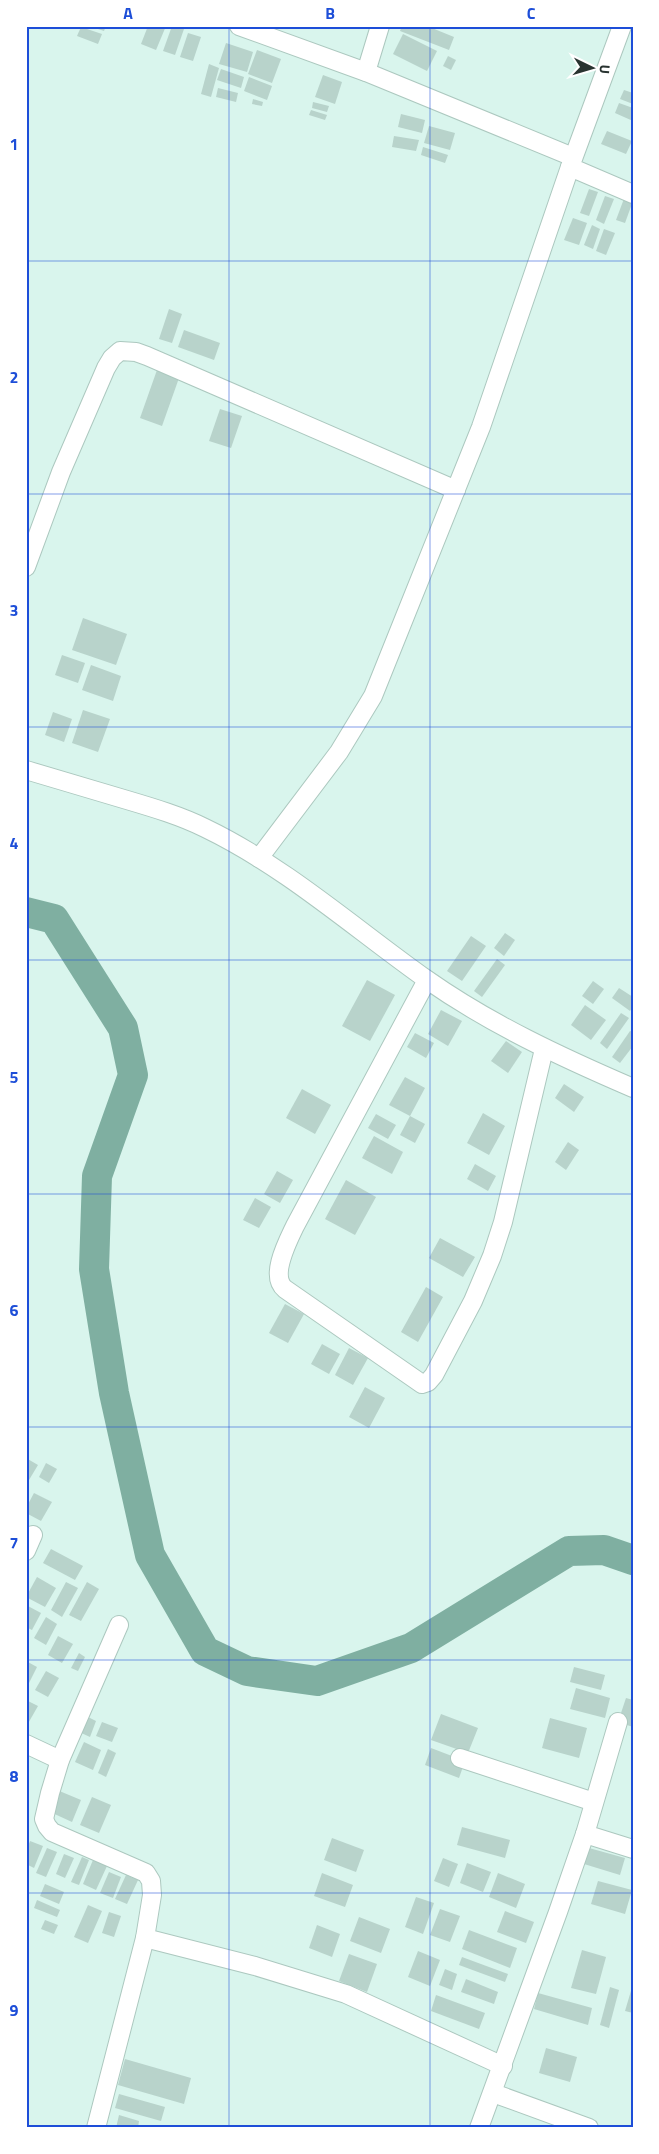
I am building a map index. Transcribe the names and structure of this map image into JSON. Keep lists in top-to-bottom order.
{
  "north": "right",
  "grid": {
    "columns": ["A", "B", "C"],
    "rows": [
      "1",
      "2",
      "3",
      "4",
      "5",
      "6",
      "7",
      "8",
      "9"
    ]
  }
}
